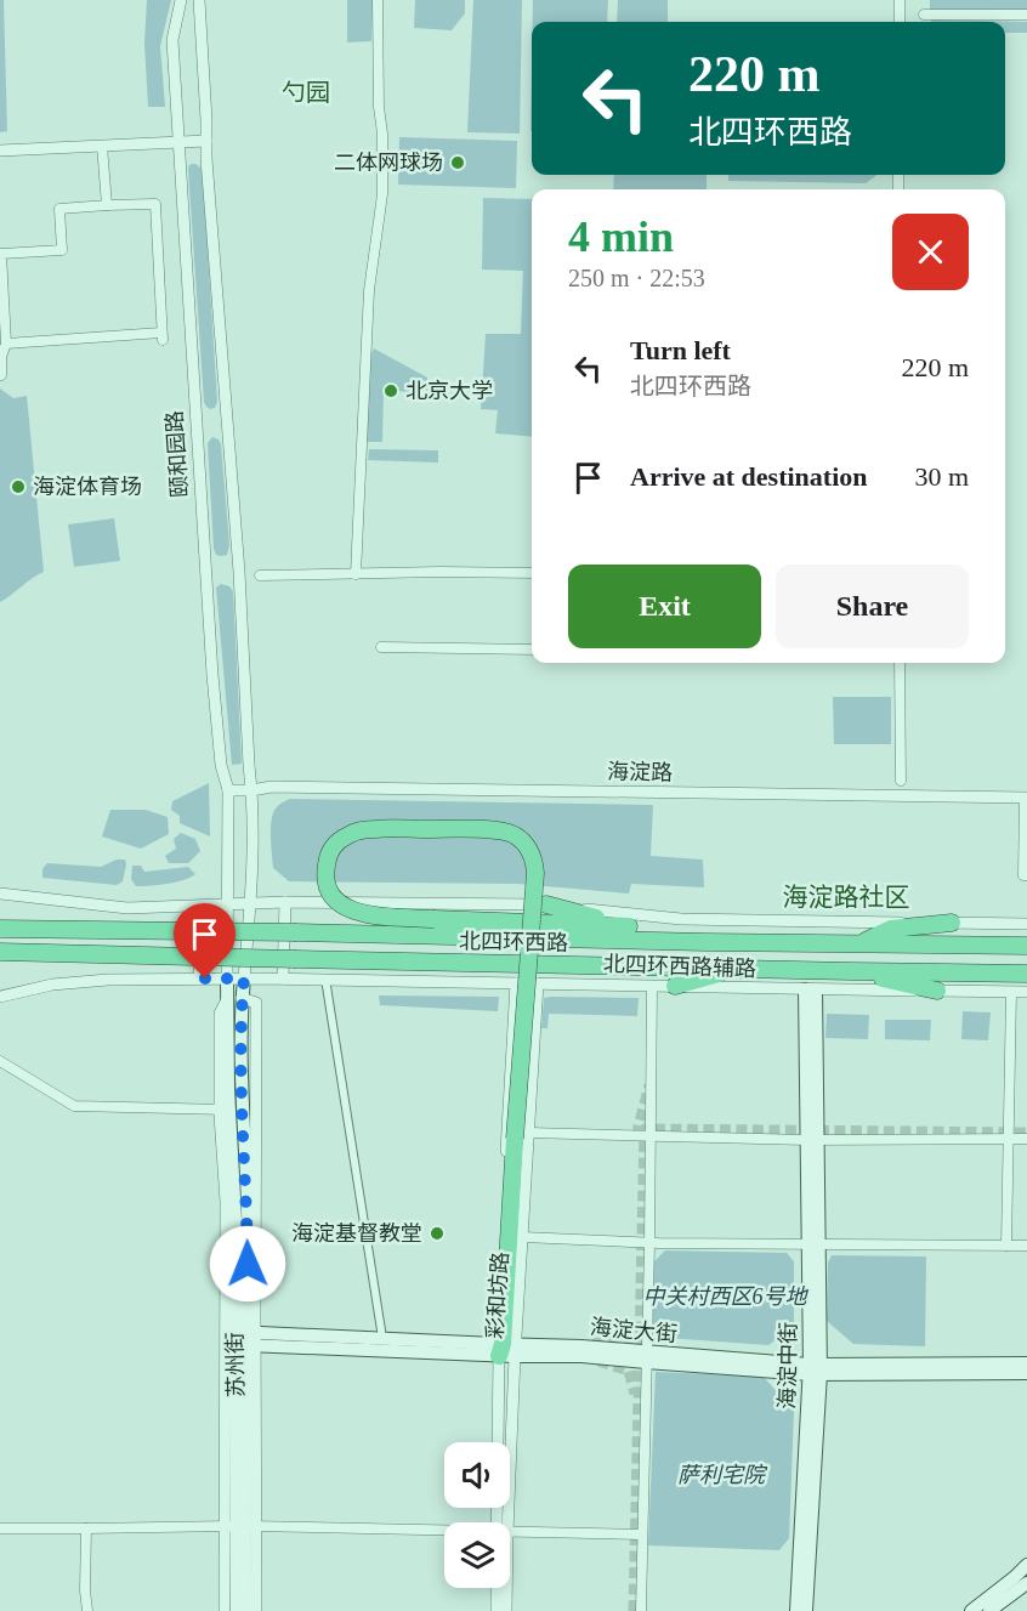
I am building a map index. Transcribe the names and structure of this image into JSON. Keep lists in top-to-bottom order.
{
  "streets": {
    "highway": ["北四环西路"],
    "main road": ["海淀大街", "苏州街", "海淀中街"],
    "street": [
      "颐和园路",
      "海淀路",
      "北四环西路辅路",
      "彩和坊路"
    ]
  },
  "crossings": [
    ["颐和园路", "海淀路"],
    ["颐和园路", "北四环西路辅路"],
    ["颐和园路", "苏州街"],
    ["北四环西路辅路", "彩和坊路"],
    ["北四环西路辅路", "苏州街"],
    ["北四环西路辅路", "海淀中街"],
    ["彩和坊路", "海淀大街"],
    ["海淀大街", "苏州街"],
    ["海淀大街", "海淀中街"]
  ],
  "districts": ["勺园", "海淀路社区"],
  "parks": ["中关村西区6号地", "萨利宅院"],
  "places": [
    "二体网球场",
    "北京大学",
    "海淀体育场",
    "海淀基督教堂"
  ],
  "page": {
    "turn": ["220 m", "北四环西路"],
    "heading": ["4 min", "250 m · 22:53"],
    "list": [
      {
        "name": "Turn left",
        "note": "北四环西路",
        "value": "220 m"
      },
      {
        "name": "Arrive at destination",
        "value": "30 m"
      }
    ],
    "buttons": ["Exit", "Share"]
  }
}
